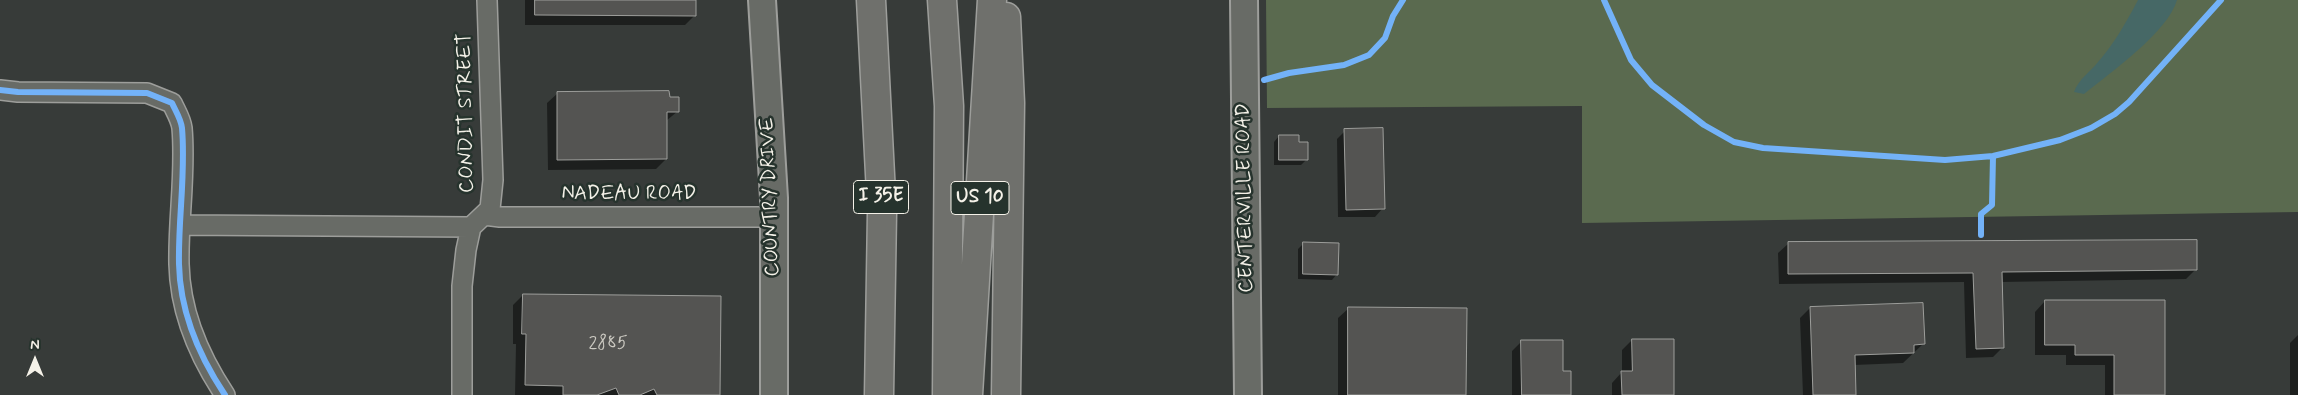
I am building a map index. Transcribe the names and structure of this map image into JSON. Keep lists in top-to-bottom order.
{
  "streets": {
    "highway": ["I 35E", "US 10"],
    "street": [
      "CONDIT STREET",
      "NADEAU ROAD",
      "COUNTRY DRIVE",
      "CENTERVILLE ROAD"
    ]
  },
  "crossings": [
    ["CONDIT STREET", "NADEAU ROAD"],
    ["NADEAU ROAD", "COUNTRY DRIVE"]
  ],
  "house_numbers": ["2885"],
  "north": "top"
}
